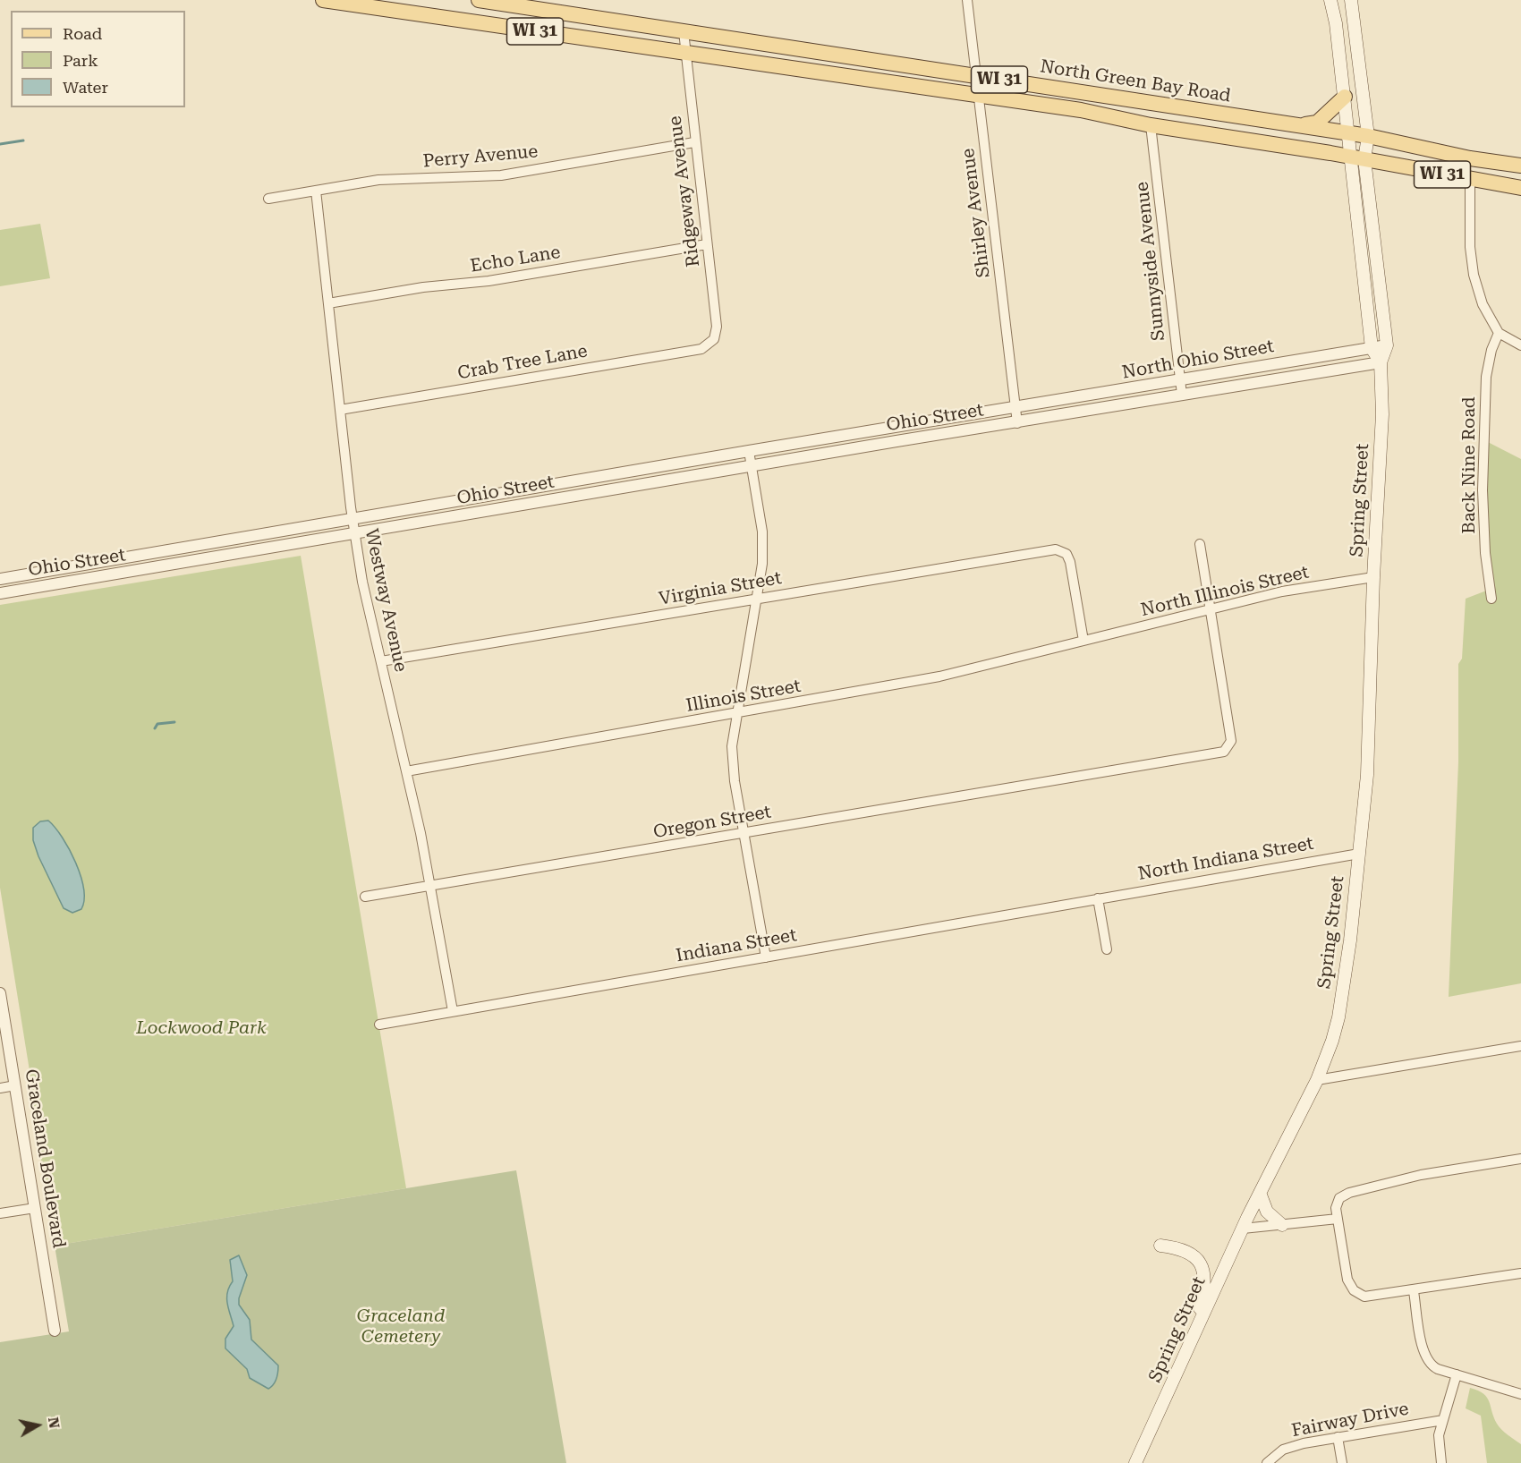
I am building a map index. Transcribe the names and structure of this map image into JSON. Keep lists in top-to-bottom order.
{
  "streets": {
    "main road": ["WI 31", "North Green Bay Road", "Spring Street"],
    "street": [
      "Perry Avenue",
      "Ridgeway Avenue",
      "Shirley Avenue",
      "Echo Lane",
      "Sunnyside Avenue",
      "North Ohio Street",
      "Crab Tree Lane",
      "Ohio Street",
      "Back Nine Road",
      "Virginia Street",
      "North Illinois Street",
      "Westway Avenue",
      "Illinois Street",
      "Oregon Street",
      "North Indiana Street",
      "Indiana Street",
      "Graceland Boulevard",
      "Fairway Drive"
    ]
  },
  "crossings": [
    ["WI 31", "North Green Bay Road"],
    ["WI 31", "Ridgeway Avenue"],
    ["WI 31", "Shirley Avenue"],
    ["WI 31", "Sunnyside Avenue"],
    ["WI 31", "Spring Street"],
    ["North Green Bay Road", "Ridgeway Avenue"],
    ["North Green Bay Road", "Shirley Avenue"],
    ["North Green Bay Road", "Spring Street"],
    ["Perry Avenue", "Ridgeway Avenue"],
    ["Perry Avenue", "Westway Avenue"],
    ["Ridgeway Avenue", "Echo Lane"],
    ["Ridgeway Avenue", "Crab Tree Lane"],
    ["Shirley Avenue", "North Ohio Street"],
    ["Shirley Avenue", "Ohio Street"],
    ["Echo Lane", "Westway Avenue"],
    ["Sunnyside Avenue", "North Ohio Street"],
    ["North Ohio Street", "Ohio Street"],
    ["North Ohio Street", "Spring Street"],
    ["Crab Tree Lane", "Westway Avenue"],
    ["Ohio Street", "Westway Avenue"],
    ["Spring Street", "North Illinois Street"],
    ["Spring Street", "North Indiana Street"],
    ["Virginia Street", "North Illinois Street"],
    ["Virginia Street", "Westway Avenue"],
    ["Virginia Street", "Illinois Street"],
    ["North Illinois Street", "Illinois Street"],
    ["North Illinois Street", "Oregon Street"],
    ["Westway Avenue", "Illinois Street"],
    ["Westway Avenue", "Oregon Street"],
    ["Westway Avenue", "Indiana Street"],
    ["North Indiana Street", "Indiana Street"]
  ],
  "parks": ["Lockwood Park", "Graceland Cemetery"],
  "legend": ["Road", "Park", "Water"],
  "north": "right"
}
